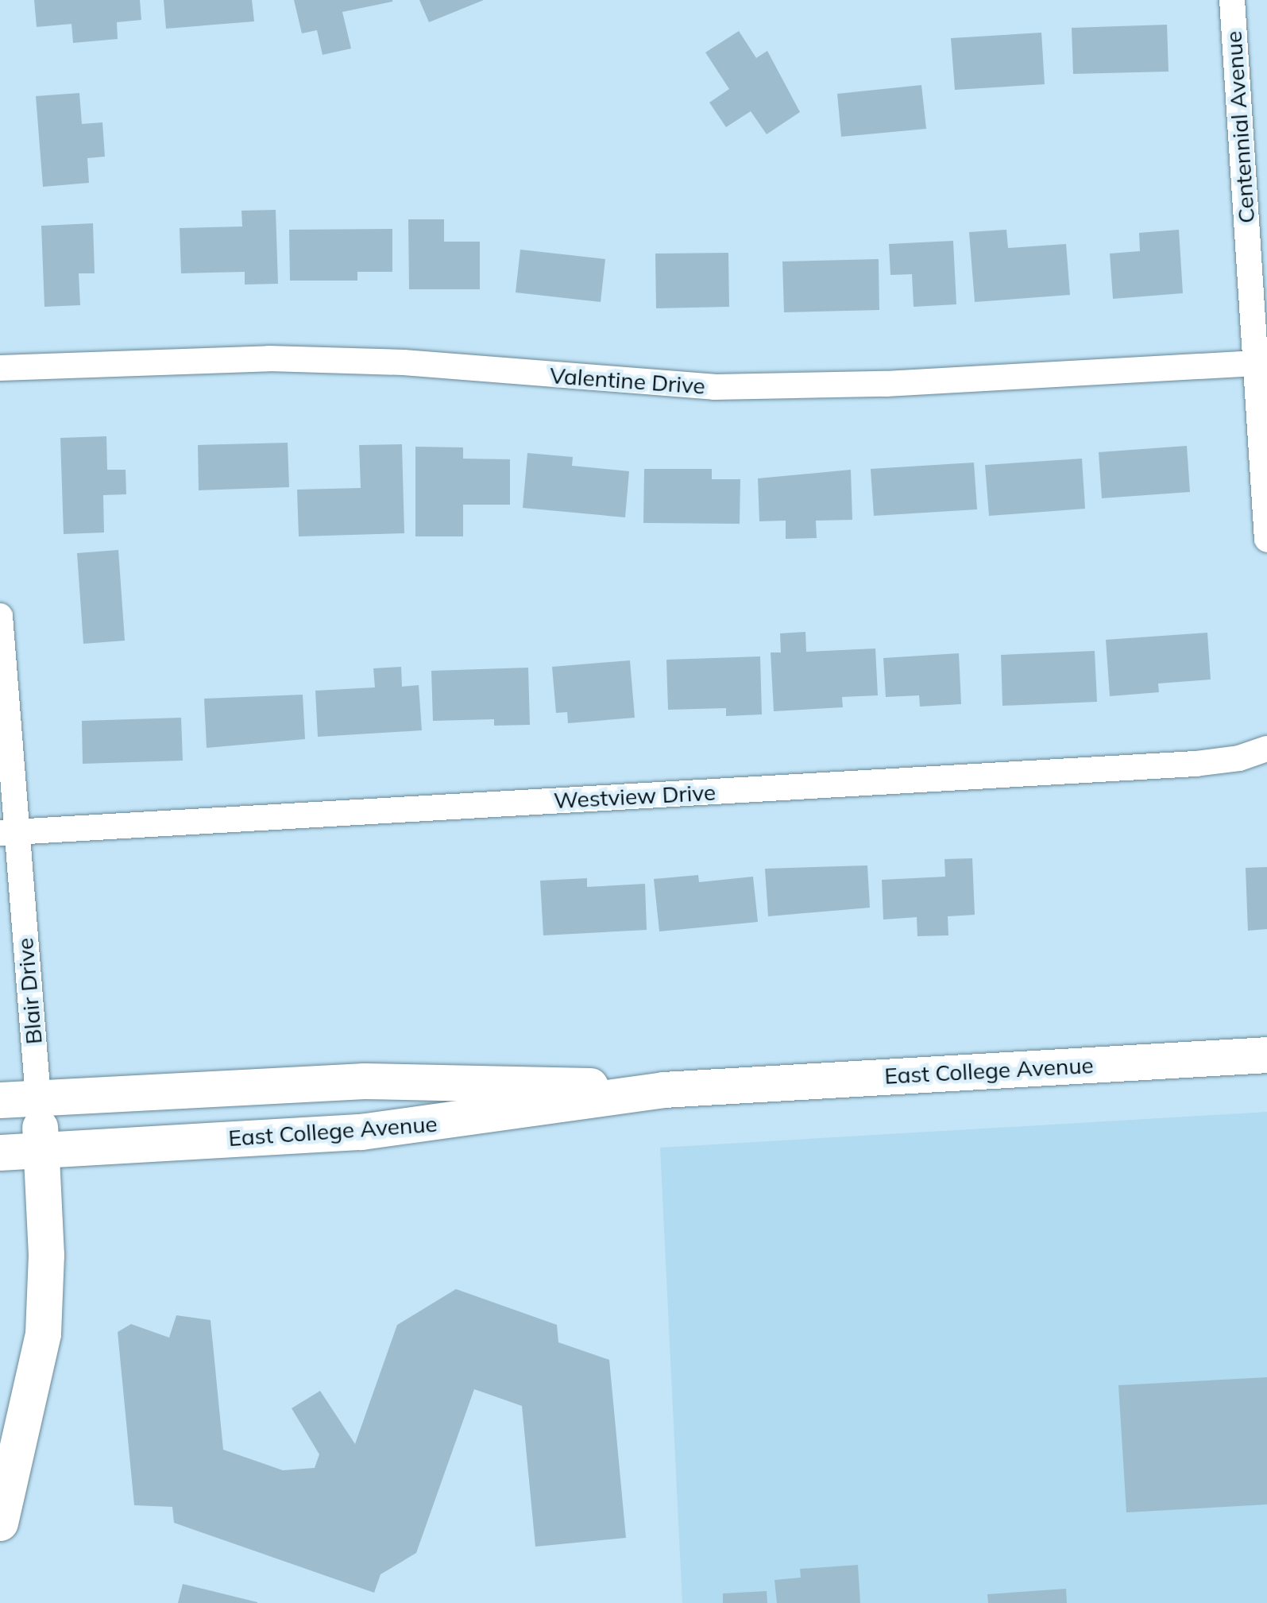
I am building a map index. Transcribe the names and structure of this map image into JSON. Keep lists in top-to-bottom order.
{
  "streets": {
    "main road": ["Blair Drive", "East College Avenue"],
    "street": ["Centennial Avenue", "Valentine Drive", "Westview Drive"]
  },
  "crossings": [
    ["Centennial Avenue", "Valentine Drive"],
    ["Westview Drive", "Blair Drive"],
    ["Blair Drive", "East College Avenue"]
  ]
}
